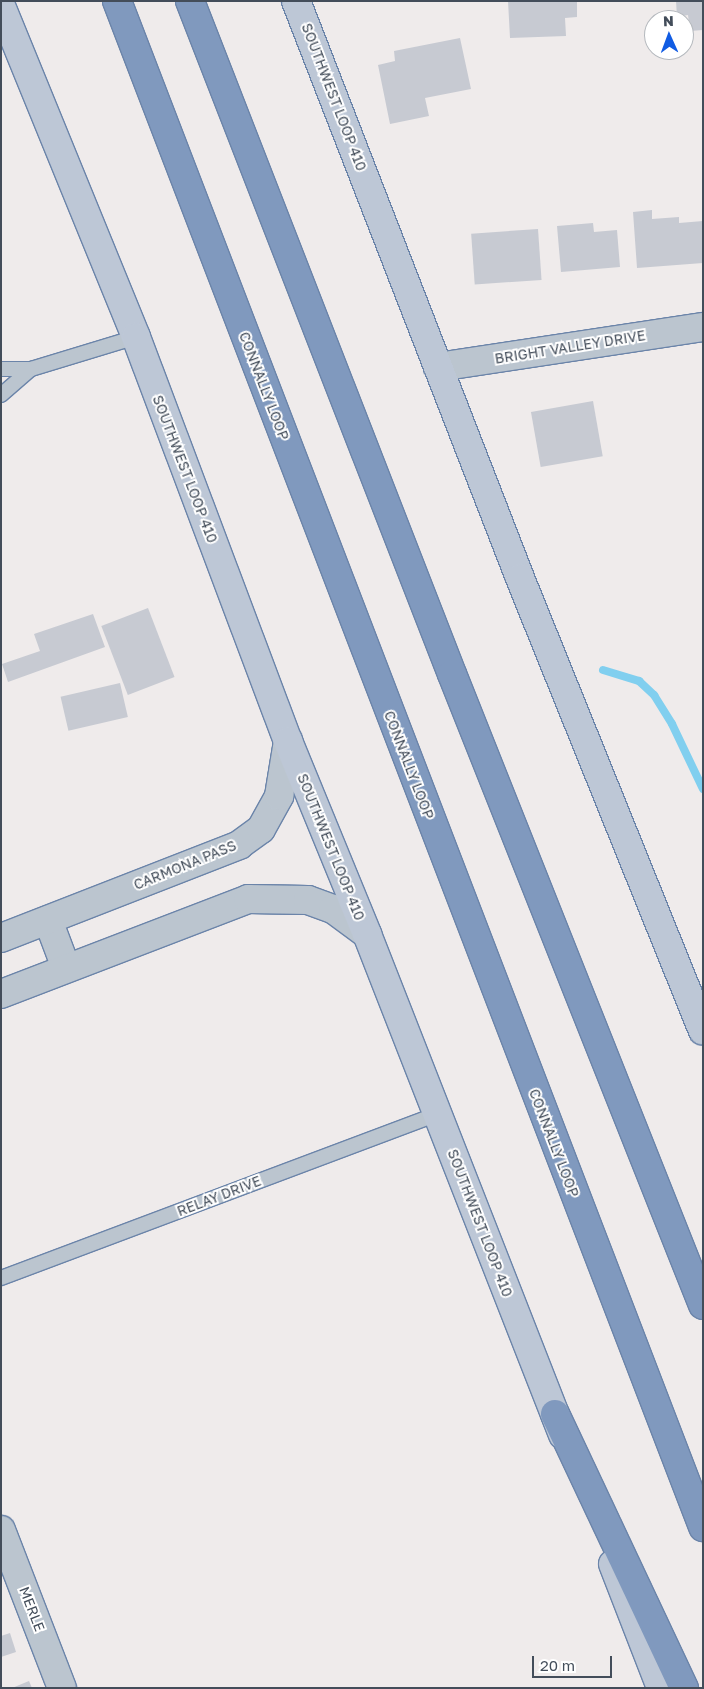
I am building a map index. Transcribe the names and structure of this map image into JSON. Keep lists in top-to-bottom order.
{
  "streets": {
    "highway": ["CONNALLY LOOP"],
    "main road": ["SOUTHWEST LOOP 410"],
    "street": ["BRIGHT VALLEY DRIVE", "CARMONA PASS", "MERLE"],
    "lane": ["RELAY DRIVE"]
  },
  "crossings": [
    ["SOUTHWEST LOOP 410", "BRIGHT VALLEY DRIVE"],
    ["SOUTHWEST LOOP 410", "CARMONA PASS"],
    ["SOUTHWEST LOOP 410", "RELAY DRIVE"]
  ],
  "scale_bar": "20 m",
  "north": "top"
}
